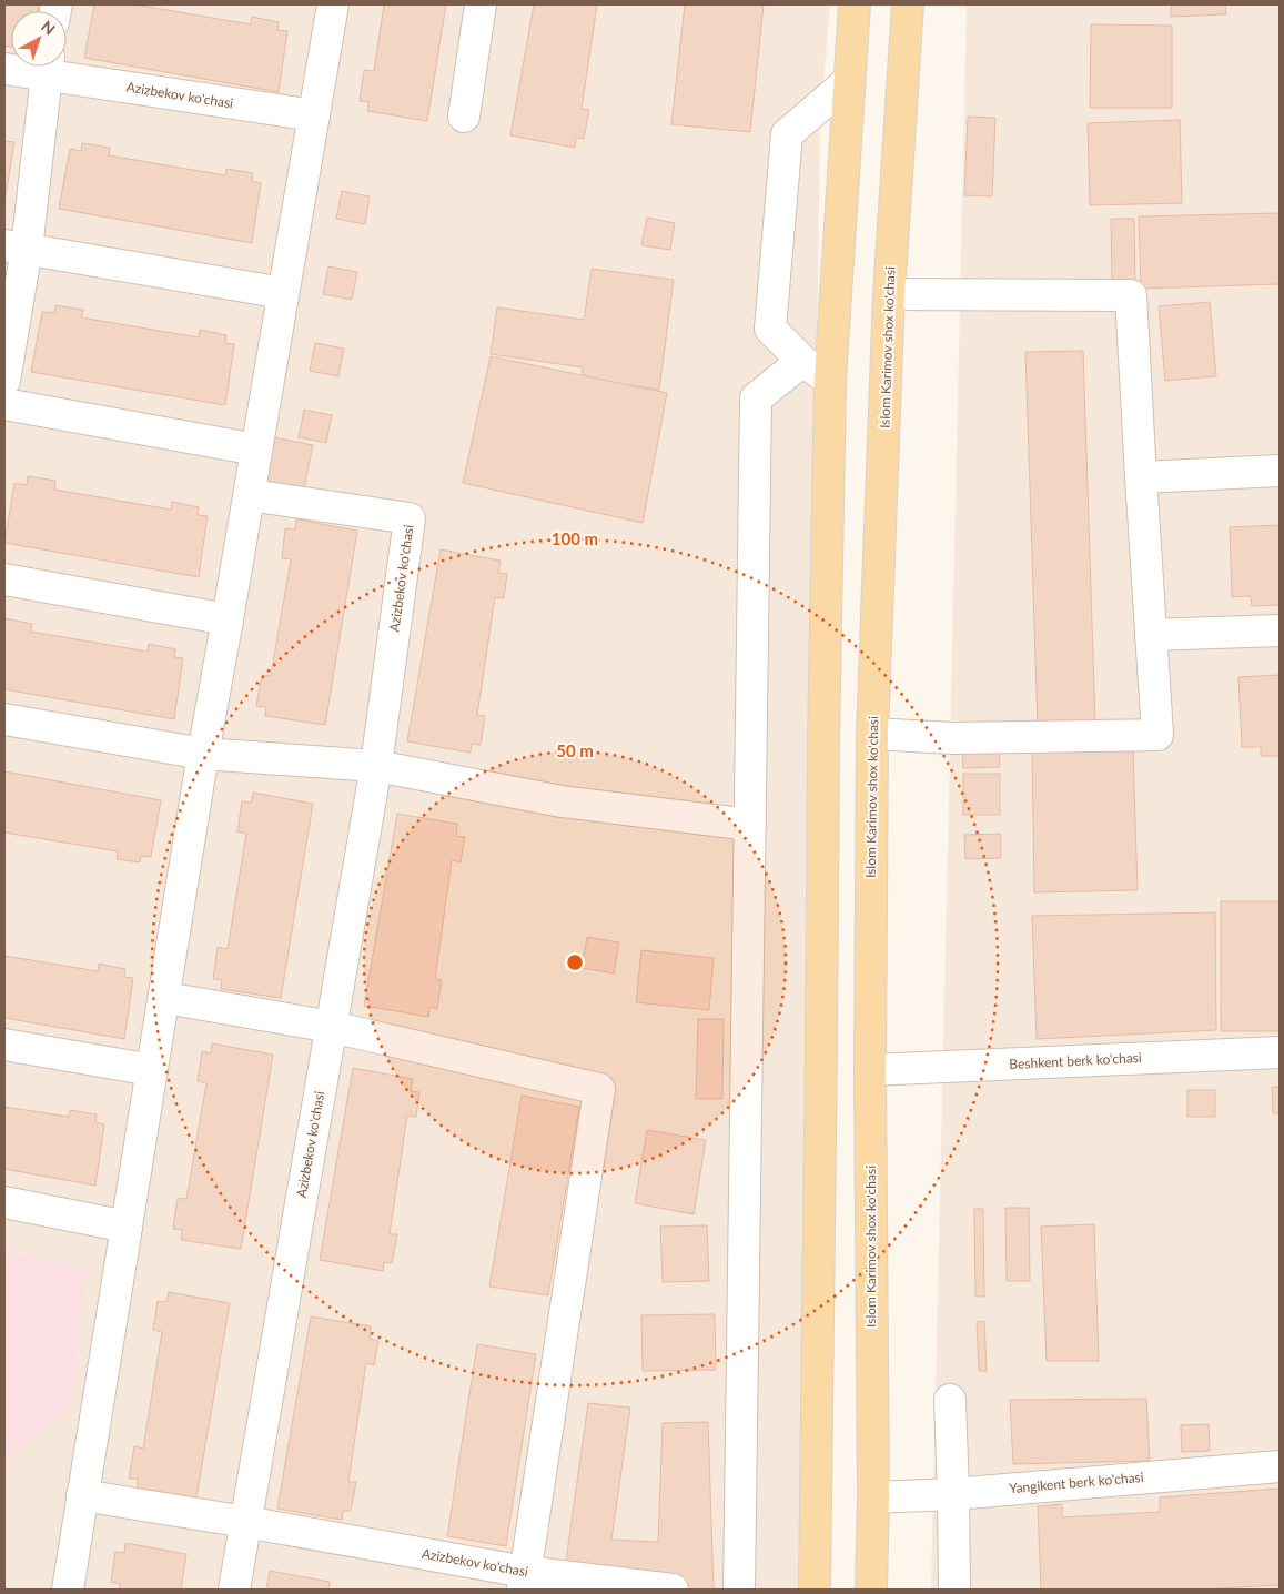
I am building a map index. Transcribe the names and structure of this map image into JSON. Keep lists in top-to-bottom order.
{
  "streets": {
    "main road": ["Islom Karimov shox ko'chasi"],
    "street": ["Azizbekov ko'chasi", "Beshkent berk ko'chasi", "Yangikent berk ko'chasi"]
  },
  "crossings": [
    ["Islom Karimov shox ko'chasi", "Beshkent berk ko'chasi"],
    ["Islom Karimov shox ko'chasi", "Yangikent berk ko'chasi"]
  ],
  "north": "top right",
  "rings": ["100 m", "50 m"]
}
